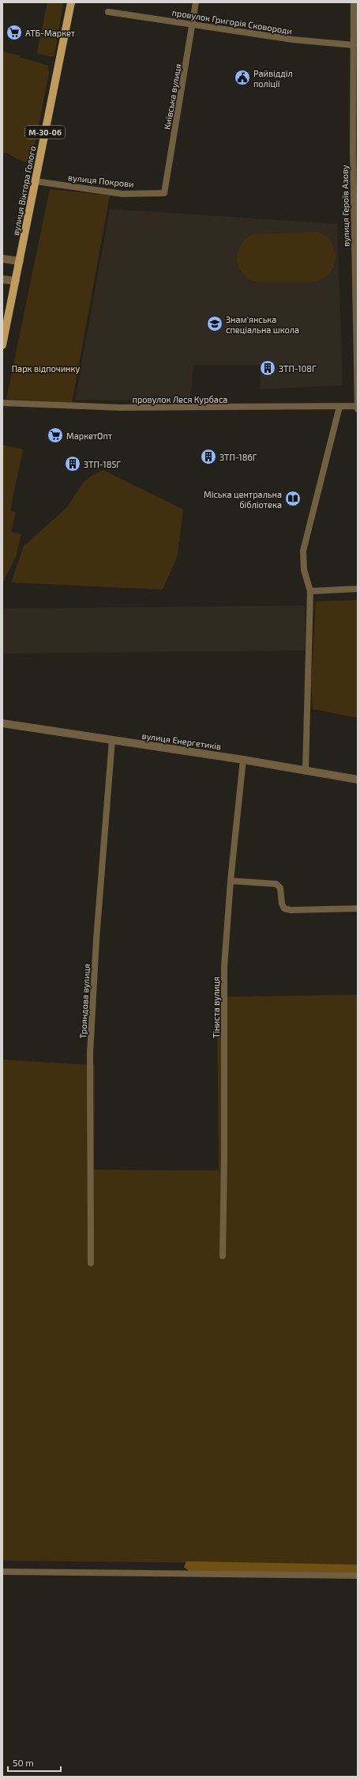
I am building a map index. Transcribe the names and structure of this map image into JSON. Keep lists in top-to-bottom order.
{
  "streets": {
    "main road": ["М-30-06", "вулиця Віктора Голого"],
    "street": [
      "провулок Григорія Сковороди",
      "Київська вулиця",
      "вулиця Покрови",
      "вулиця Героїв Азову",
      "провулок Леся Курбаса",
      "вулиця Енергетиків",
      "Трояндова вулиця",
      "Тіниста вулиця"
    ]
  },
  "crossings": [
    ["провулок Григорія Сковороди", "Київська вулиця"],
    ["провулок Григорія Сковороди", "вулиця Героїв Азову"],
    ["Київська вулиця", "вулиця Покрови"],
    ["вулиця Покрови", "вулиця Віктора Голого"],
    ["вулиця Героїв Азову", "провулок Леся Курбаса"],
    ["вулиця Енергетиків", "Трояндова вулиця"],
    ["вулиця Енергетиків", "Тіниста вулиця"]
  ],
  "parks": ["Парк відпочинку"],
  "places": {
    "supermarket": ["АТБ-Маркет", "МаркетОпт"],
    "public building": ["Райвідділ поліції"],
    "school or university": ["Знам'янська спеціальна школа"],
    "building": ["ЗТП-108Г", "ЗТП-186Г", "ЗТП-185Г"],
    "library": ["Міська центральна бібліотека"]
  },
  "scale_bar": "50 m"
}
